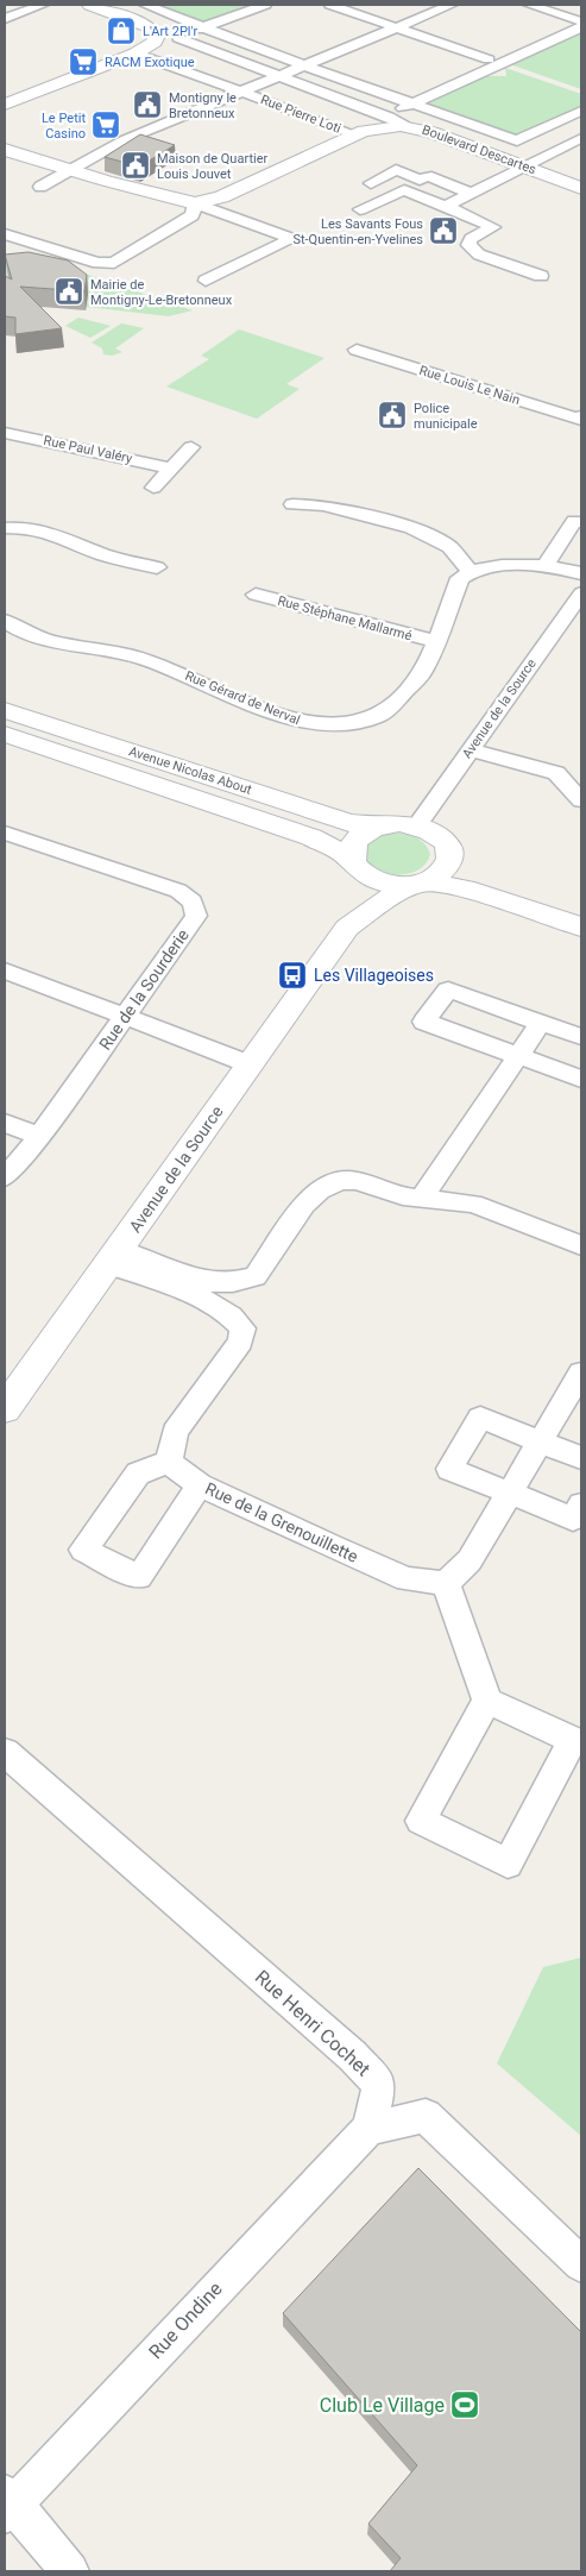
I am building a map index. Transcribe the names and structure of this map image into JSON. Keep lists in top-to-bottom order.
{
  "streets": {
    "street": [
      "Rue Pierre Loti",
      "Boulevard Descartes",
      "Rue Louis Le Nain",
      "Rue Paul Valéry",
      "Rue Stéphane Mallarmé",
      "Rue Gérard de Nerval",
      "Avenue de la Source",
      "Avenue Nicolas About",
      "Rue de la Sourderie",
      "Rue de la Grenouillette",
      "Rue Henri Cochet",
      "Rue Ondine"
    ]
  },
  "crossings": [
    ["Rue Pierre Loti", "Boulevard Descartes"],
    ["Rue Stéphane Mallarmé", "Rue Gérard de Nerval"],
    ["Avenue de la Source", "Avenue Nicolas About"],
    ["Rue Henri Cochet", "Rue Ondine"]
  ],
  "places": {
    "shop": ["L'Art 2Pl'r"],
    "supermarket": ["RACM Exotique", "Le Petit Casino"],
    "public building": [
      "Montigny le Bretonneux",
      "Maison de Quartier Louis Jouvet",
      "Les Savants Fous St-Quentin-en-Yvelines",
      "Mairie de Montigny-Le-Bretonneux",
      "Police municipale"
    ],
    "bus stop": ["Les Villageoises"],
    "sports": ["Club Le Village"]
  }
}
